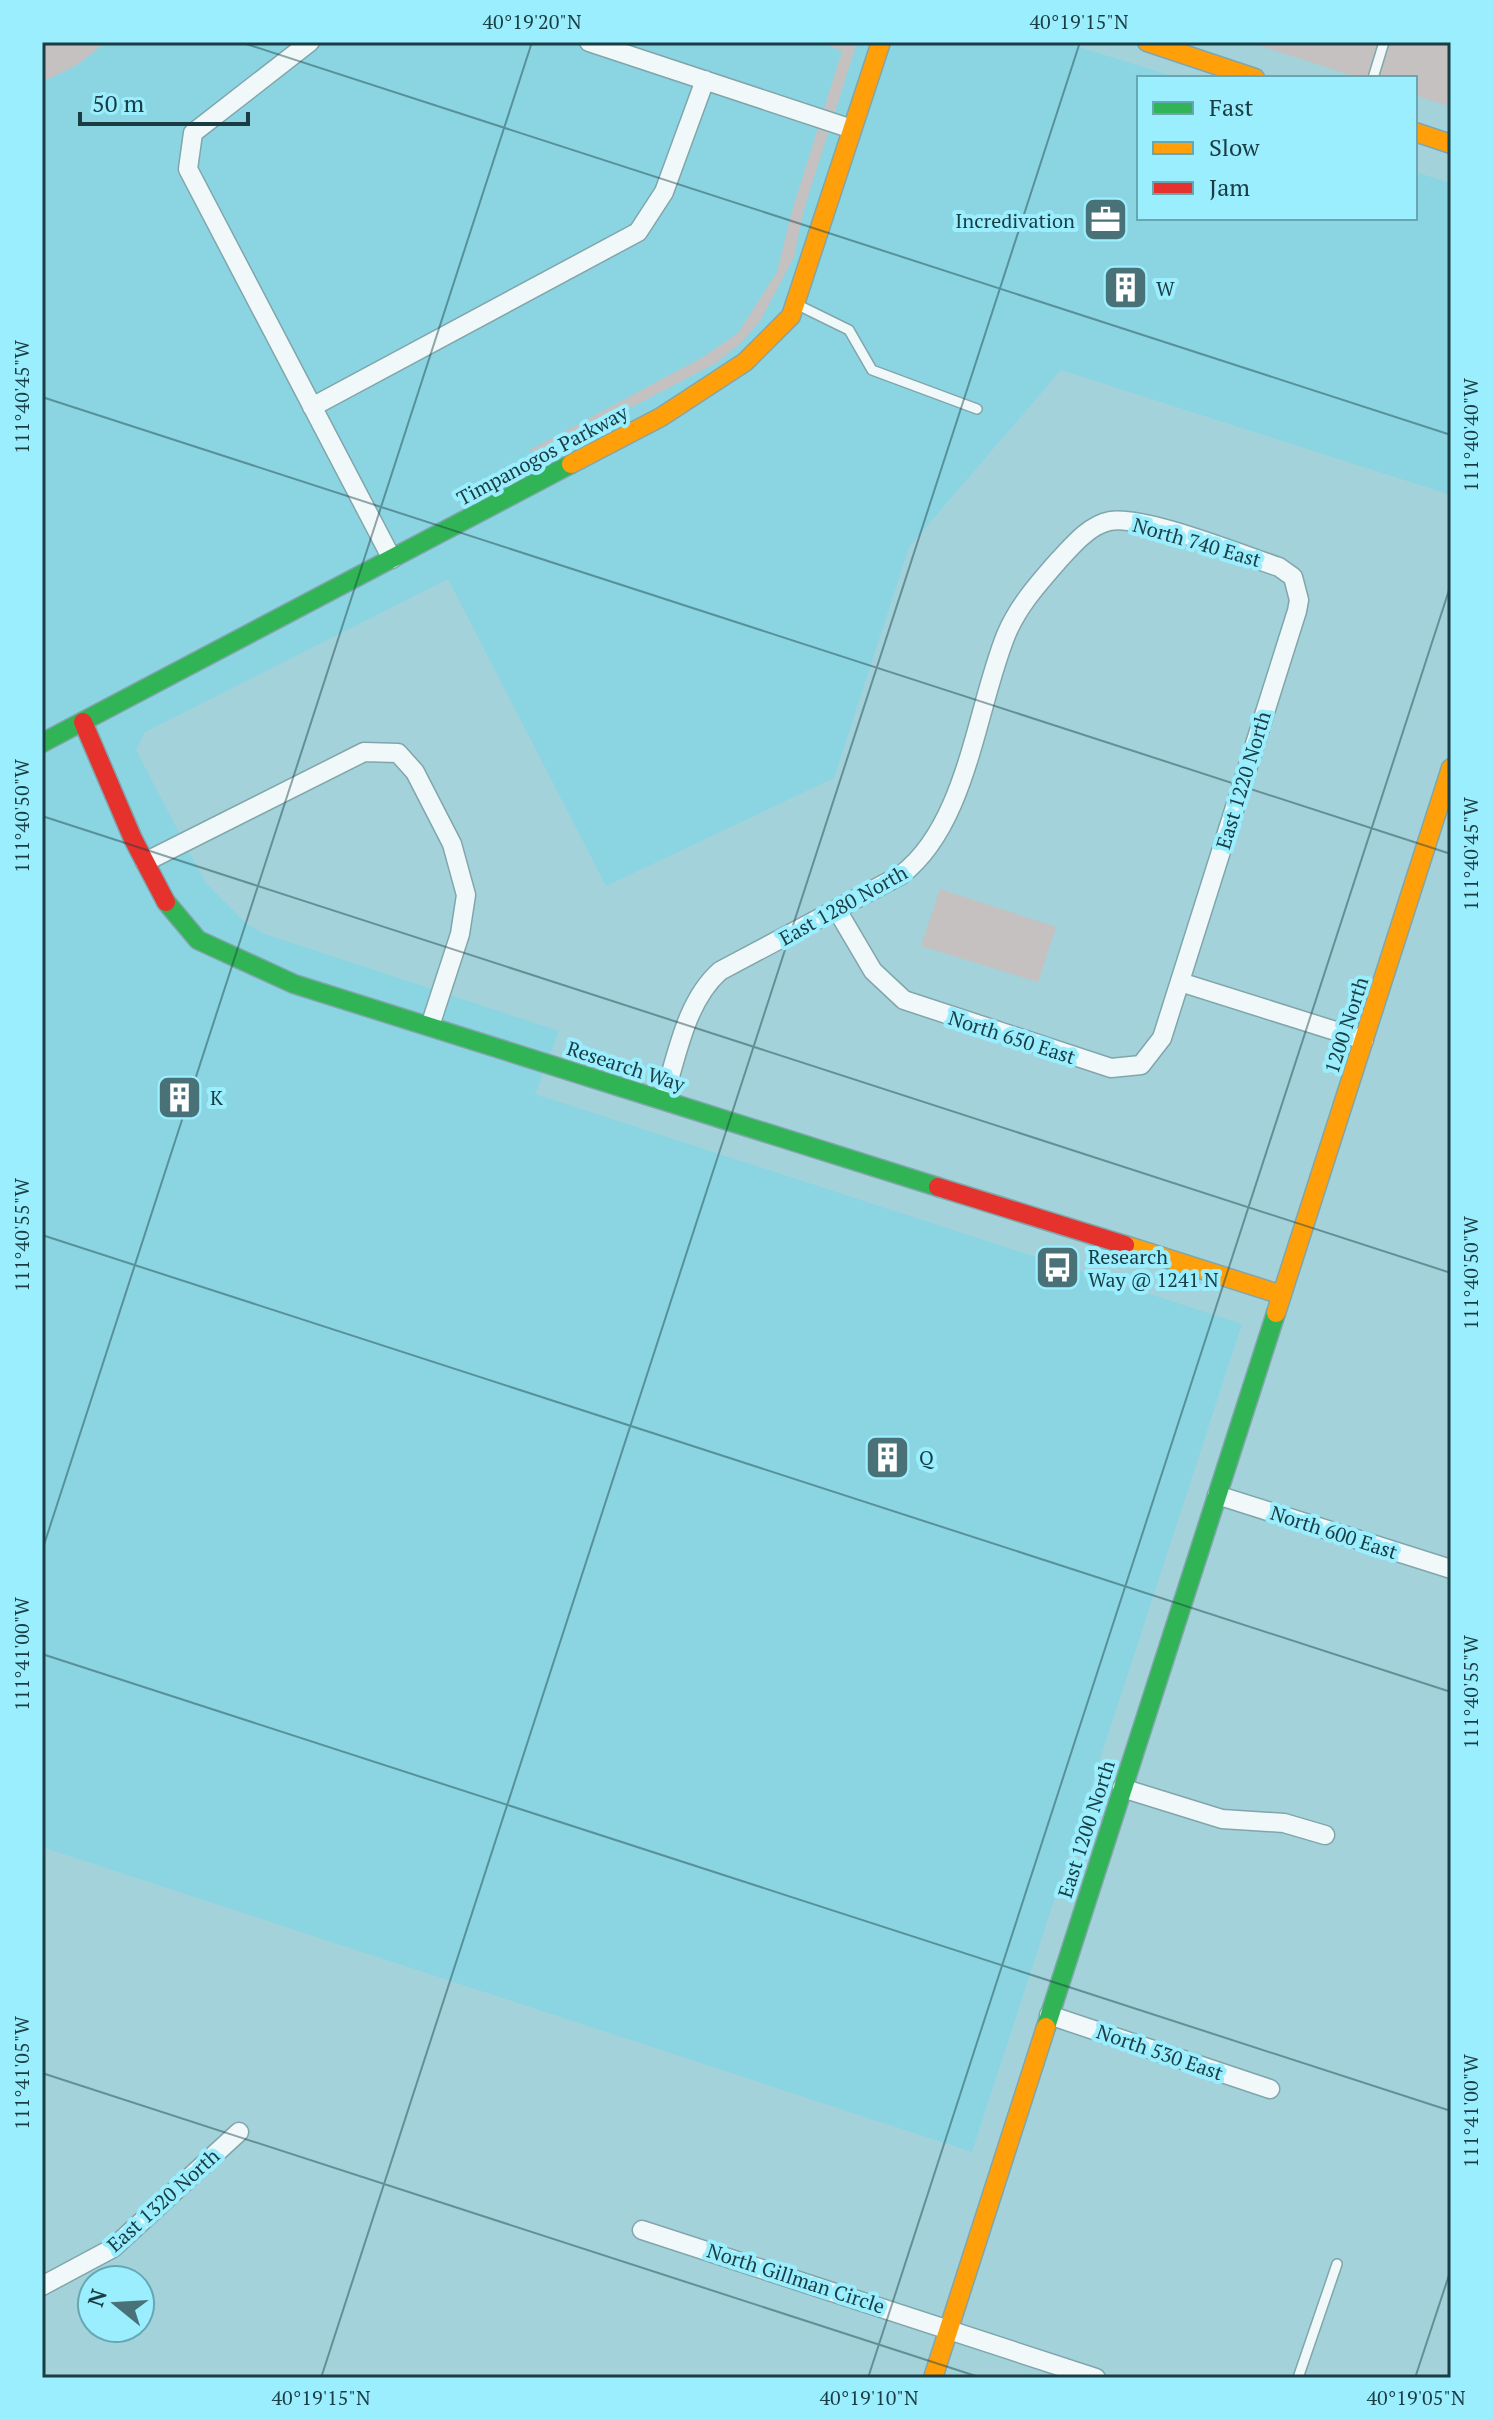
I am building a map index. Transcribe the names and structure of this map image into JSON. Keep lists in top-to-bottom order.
{
  "streets": {
    "street": [
      "Timpanogos Parkway",
      "North 740 East",
      "East 1220 North",
      "East 1280 North",
      "1200 North",
      "North 650 East",
      "Research Way",
      "North 600 East",
      "East 1200 North",
      "North 530 East",
      "East 1320 North",
      "North Gillman Circle"
    ]
  },
  "crossings": [
    ["Timpanogos Parkway", "Research Way"],
    ["North 740 East", "East 1220 North"],
    ["North 740 East", "East 1280 North"],
    ["East 1220 North", "North 650 East"],
    ["East 1280 North", "North 650 East"],
    ["East 1280 North", "Research Way"],
    ["1200 North", "Research Way"],
    ["1200 North", "East 1200 North"],
    ["Research Way", "East 1200 North"],
    ["North 600 East", "East 1200 North"],
    ["East 1200 North", "North 530 East"],
    ["East 1200 North", "North Gillman Circle"]
  ],
  "places": {
    "office": ["Incredivation"],
    "building": ["W", "K", "Q"],
    "bus stop": ["Research Way @ 1241 N"]
  },
  "legend": ["Fast", "Slow", "Jam"],
  "scale_bar": "50 m",
  "north": "left",
  "coordinates": [
    "40°19'20\"N",
    "40°19'15\"N",
    "111°40'45\"W",
    "111°40'40\"W",
    "111°40'50\"W",
    "111°40'55\"W",
    "111°41'00\"W",
    "111°41'05\"W",
    "40°19'10\"N",
    "40°19'05\"N"
  ]
}
